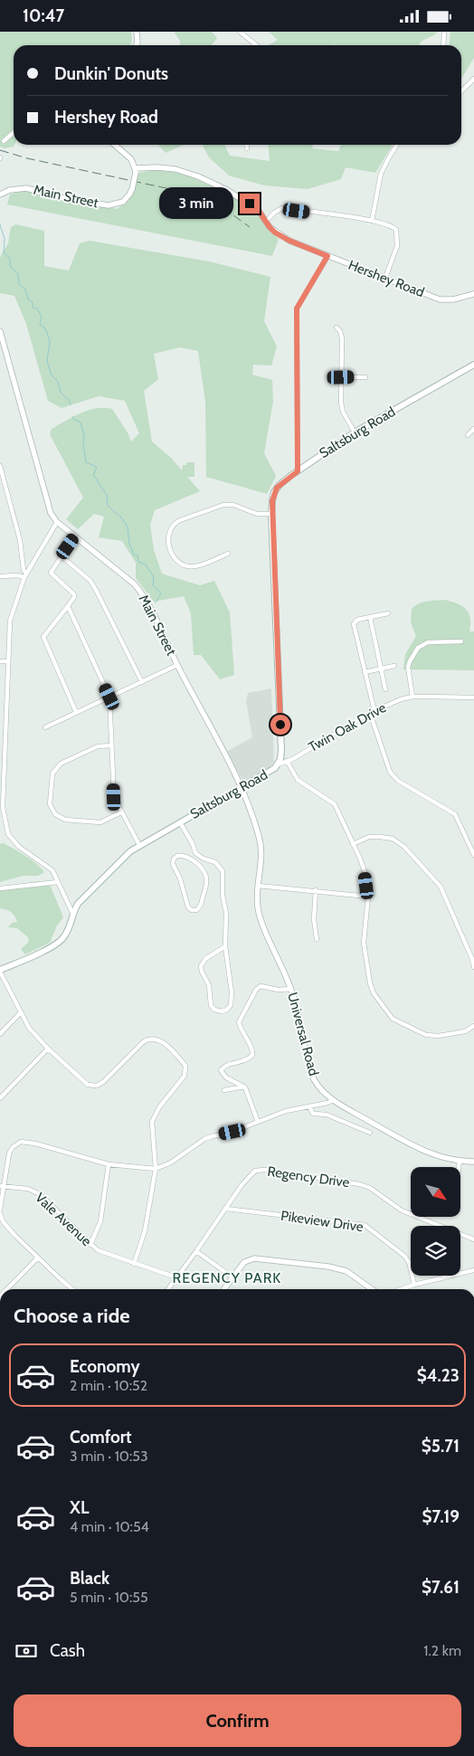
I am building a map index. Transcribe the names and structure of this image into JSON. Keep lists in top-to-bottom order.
{
  "streets": {
    "main road": ["Saltsburg Road"],
    "street": [
      "Main Street",
      "Hershey Road",
      "Twin Oak Drive",
      "Universal Road",
      "Regency Drive",
      "Vale Avenue",
      "Pikeview Drive"
    ]
  },
  "crossings": [
    ["Main Street", "Hershey Road"],
    ["Main Street", "Saltsburg Road"],
    ["Main Street", "Universal Road"],
    ["Saltsburg Road", "Twin Oak Drive"],
    ["Saltsburg Road", "Universal Road"],
    ["Regency Drive", "Vale Avenue"],
    ["Regency Drive", "Pikeview Drive"]
  ],
  "districts": ["REGENCY PARK"],
  "north": "bottom right",
  "page": {
    "status": "10:47",
    "banner": ["Dunkin' Donuts", "Hershey Road"],
    "bubble": "3 min",
    "heading": "Choose a ride",
    "list": [
      {
        "name": "Economy",
        "note": "2 min · 10:52",
        "value": "$4.23"
      },
      {
        "name": "Comfort",
        "note": "3 min · 10:53",
        "value": "$5.71"
      },
      {
        "name": "XL",
        "note": "4 min · 10:54",
        "value": "$7.19"
      },
      {
        "name": "Black",
        "note": "5 min · 10:55",
        "value": "$7.61"
      }
    ],
    "pay": ["Cash", "1.2 km"],
    "buttons": "Confirm"
  }
}
